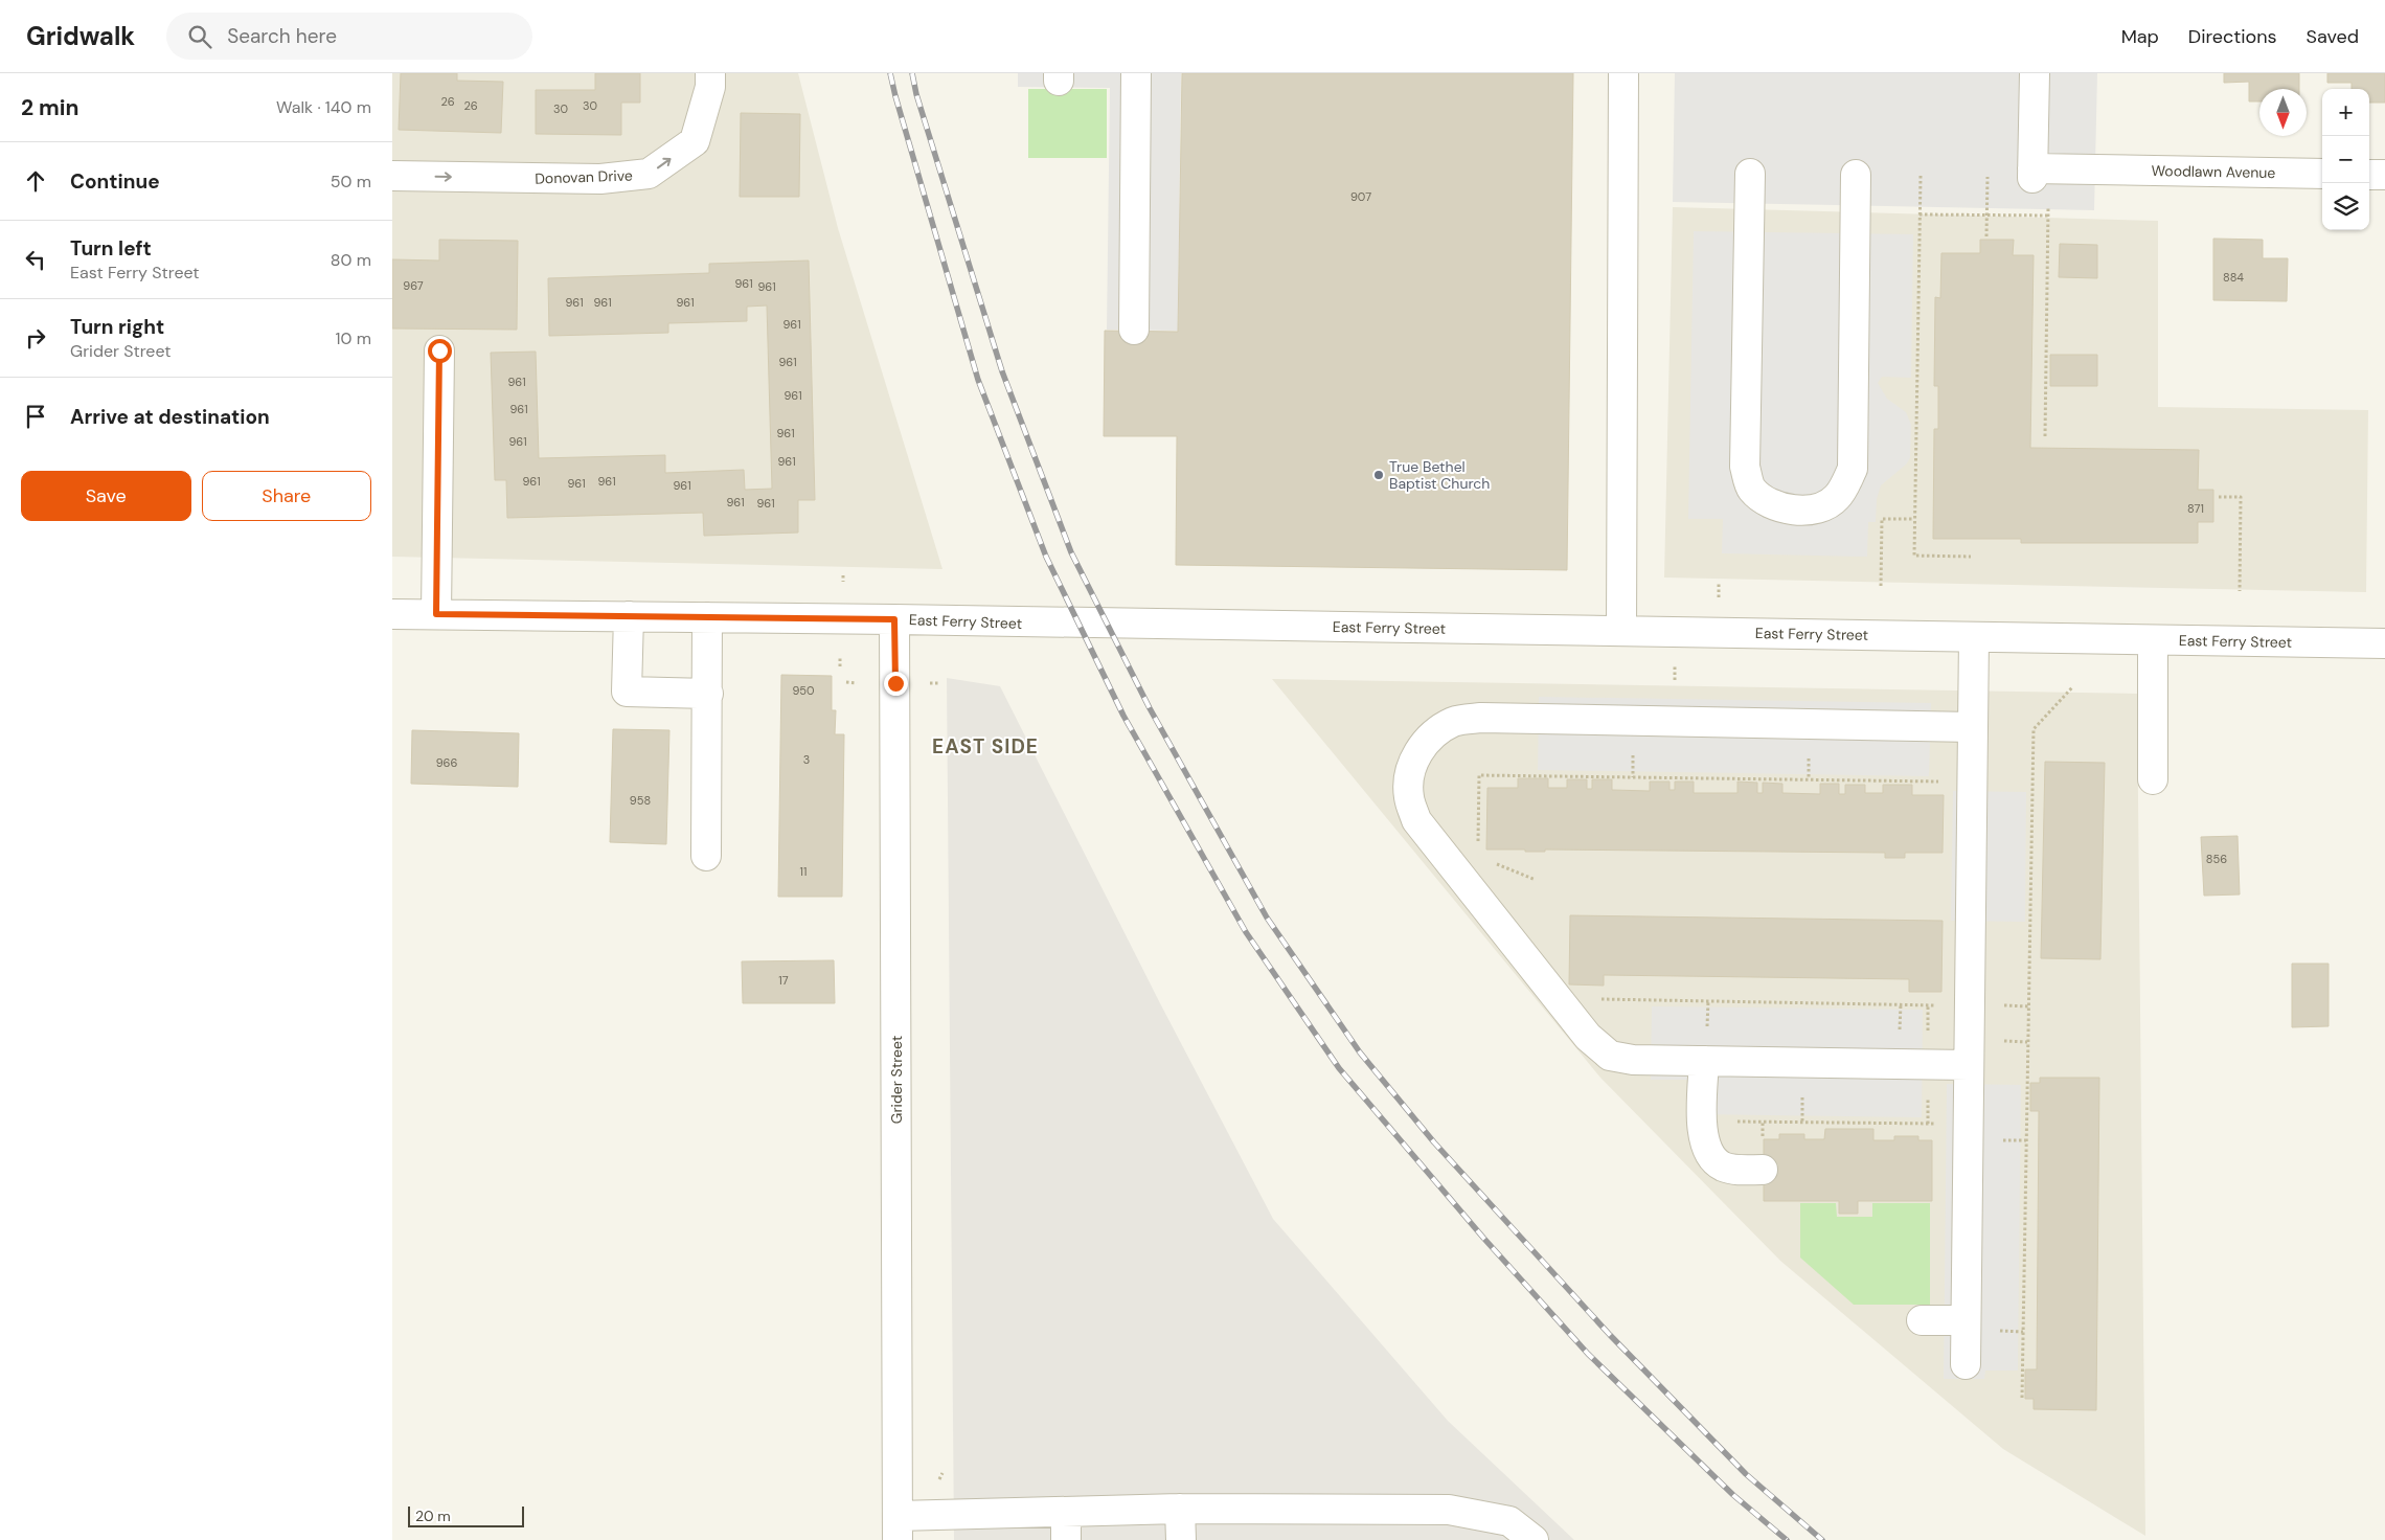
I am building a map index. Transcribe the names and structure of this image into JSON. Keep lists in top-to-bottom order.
{
  "streets": {
    "street": [
      "Woodlawn Avenue",
      "Donovan Drive",
      "East Ferry Street",
      "Grider Street"
    ]
  },
  "crossings": [
    ["East Ferry Street", "Grider Street"]
  ],
  "one_way": ["Donovan Drive"],
  "districts": ["EAST SIDE"],
  "places": ["True Bethel Baptist Church"],
  "house_numbers": [
    "26",
    "26",
    "30",
    "30",
    "907",
    "884",
    "961",
    "967",
    "961",
    "961",
    "961",
    "961",
    "961",
    "961",
    "961",
    "961",
    "961",
    "961",
    "961",
    "961",
    "961",
    "961",
    "961",
    "961",
    "961",
    "961",
    "871",
    "950",
    "3",
    "966",
    "958",
    "856",
    "11",
    "17"
  ],
  "scale_bar": "20 m",
  "north": "bottom",
  "page": {
    "header": "Gridwalk",
    "search": "Search here",
    "nav": ["Map", "Directions", "Saved"],
    "heading": ["2 min", "Walk · 140 m"],
    "map_buttons": ["+", "−"],
    "list": [
      ["Continue", "50 m"],
      ["Turn left", "East Ferry Street", "80 m"],
      ["Turn right", "Grider Street", "10 m"],
      "Arrive at destination"
    ],
    "buttons": ["Save", "Share"],
    "scale": "20 m"
  }
}
